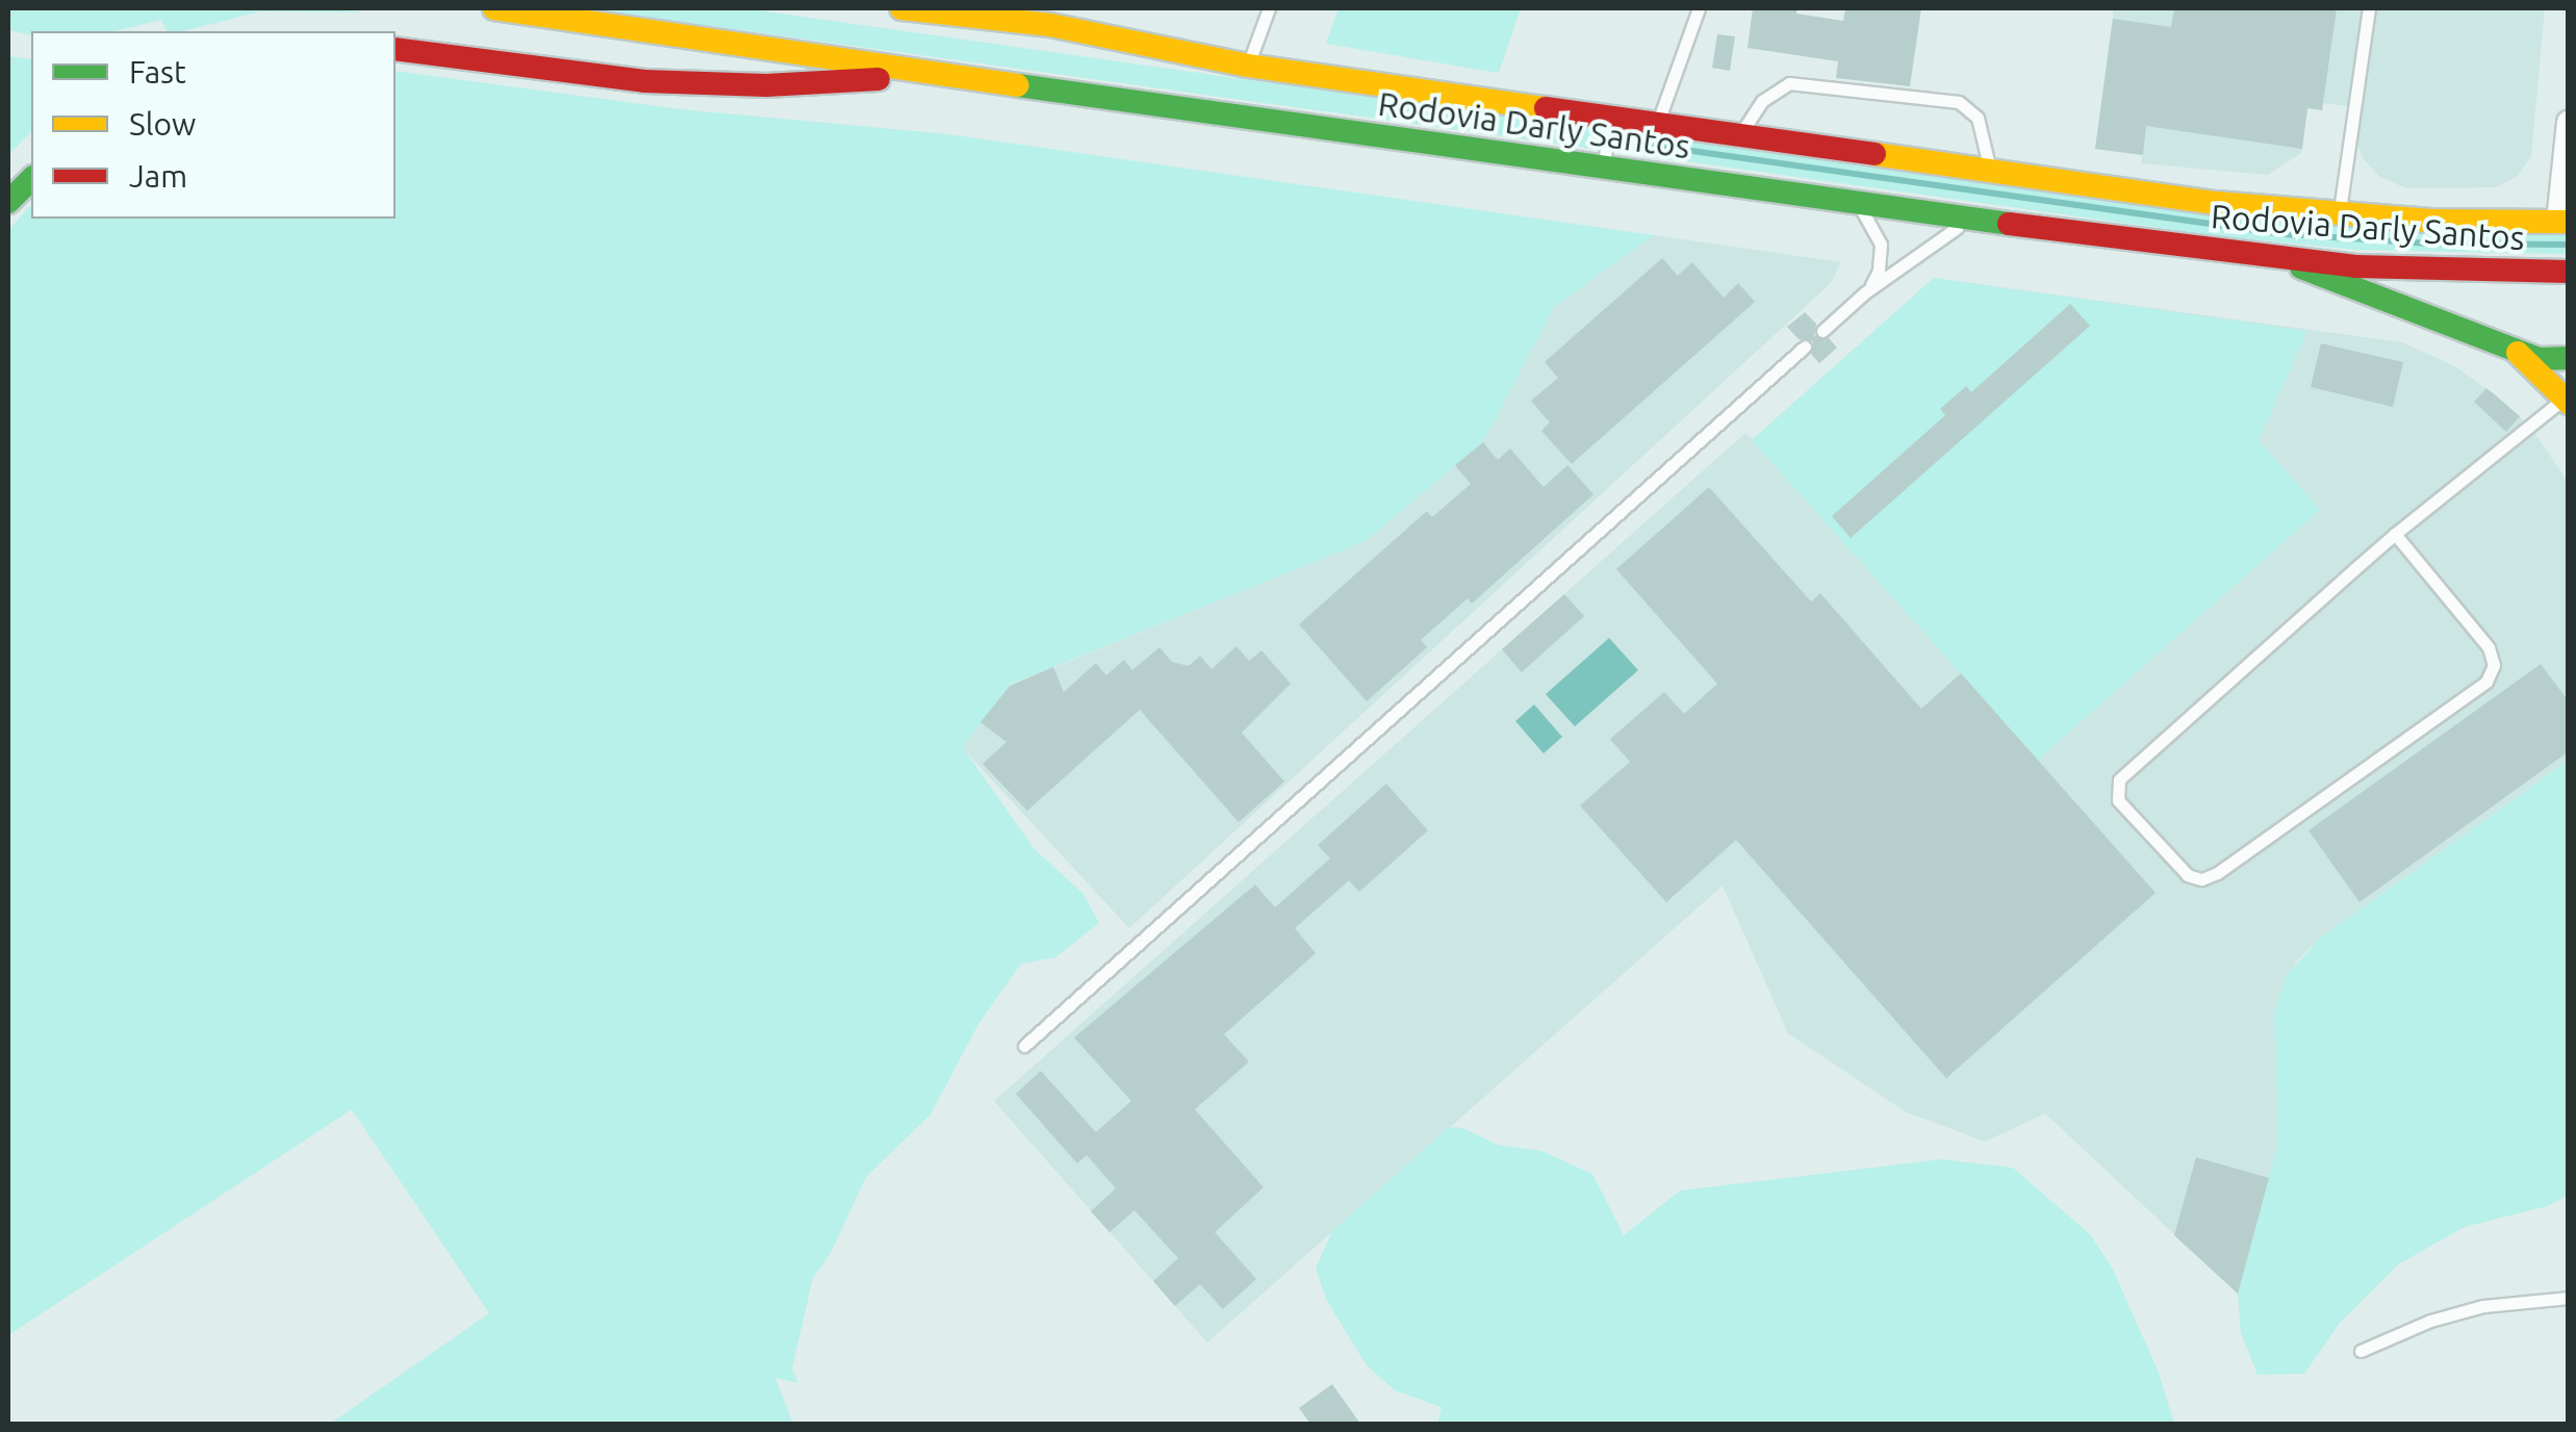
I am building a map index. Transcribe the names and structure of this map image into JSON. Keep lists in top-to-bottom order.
{
  "streets": {
    "main road": ["Rodovia Darly Santos"]
  },
  "legend": ["Fast", "Slow", "Jam"]
}
